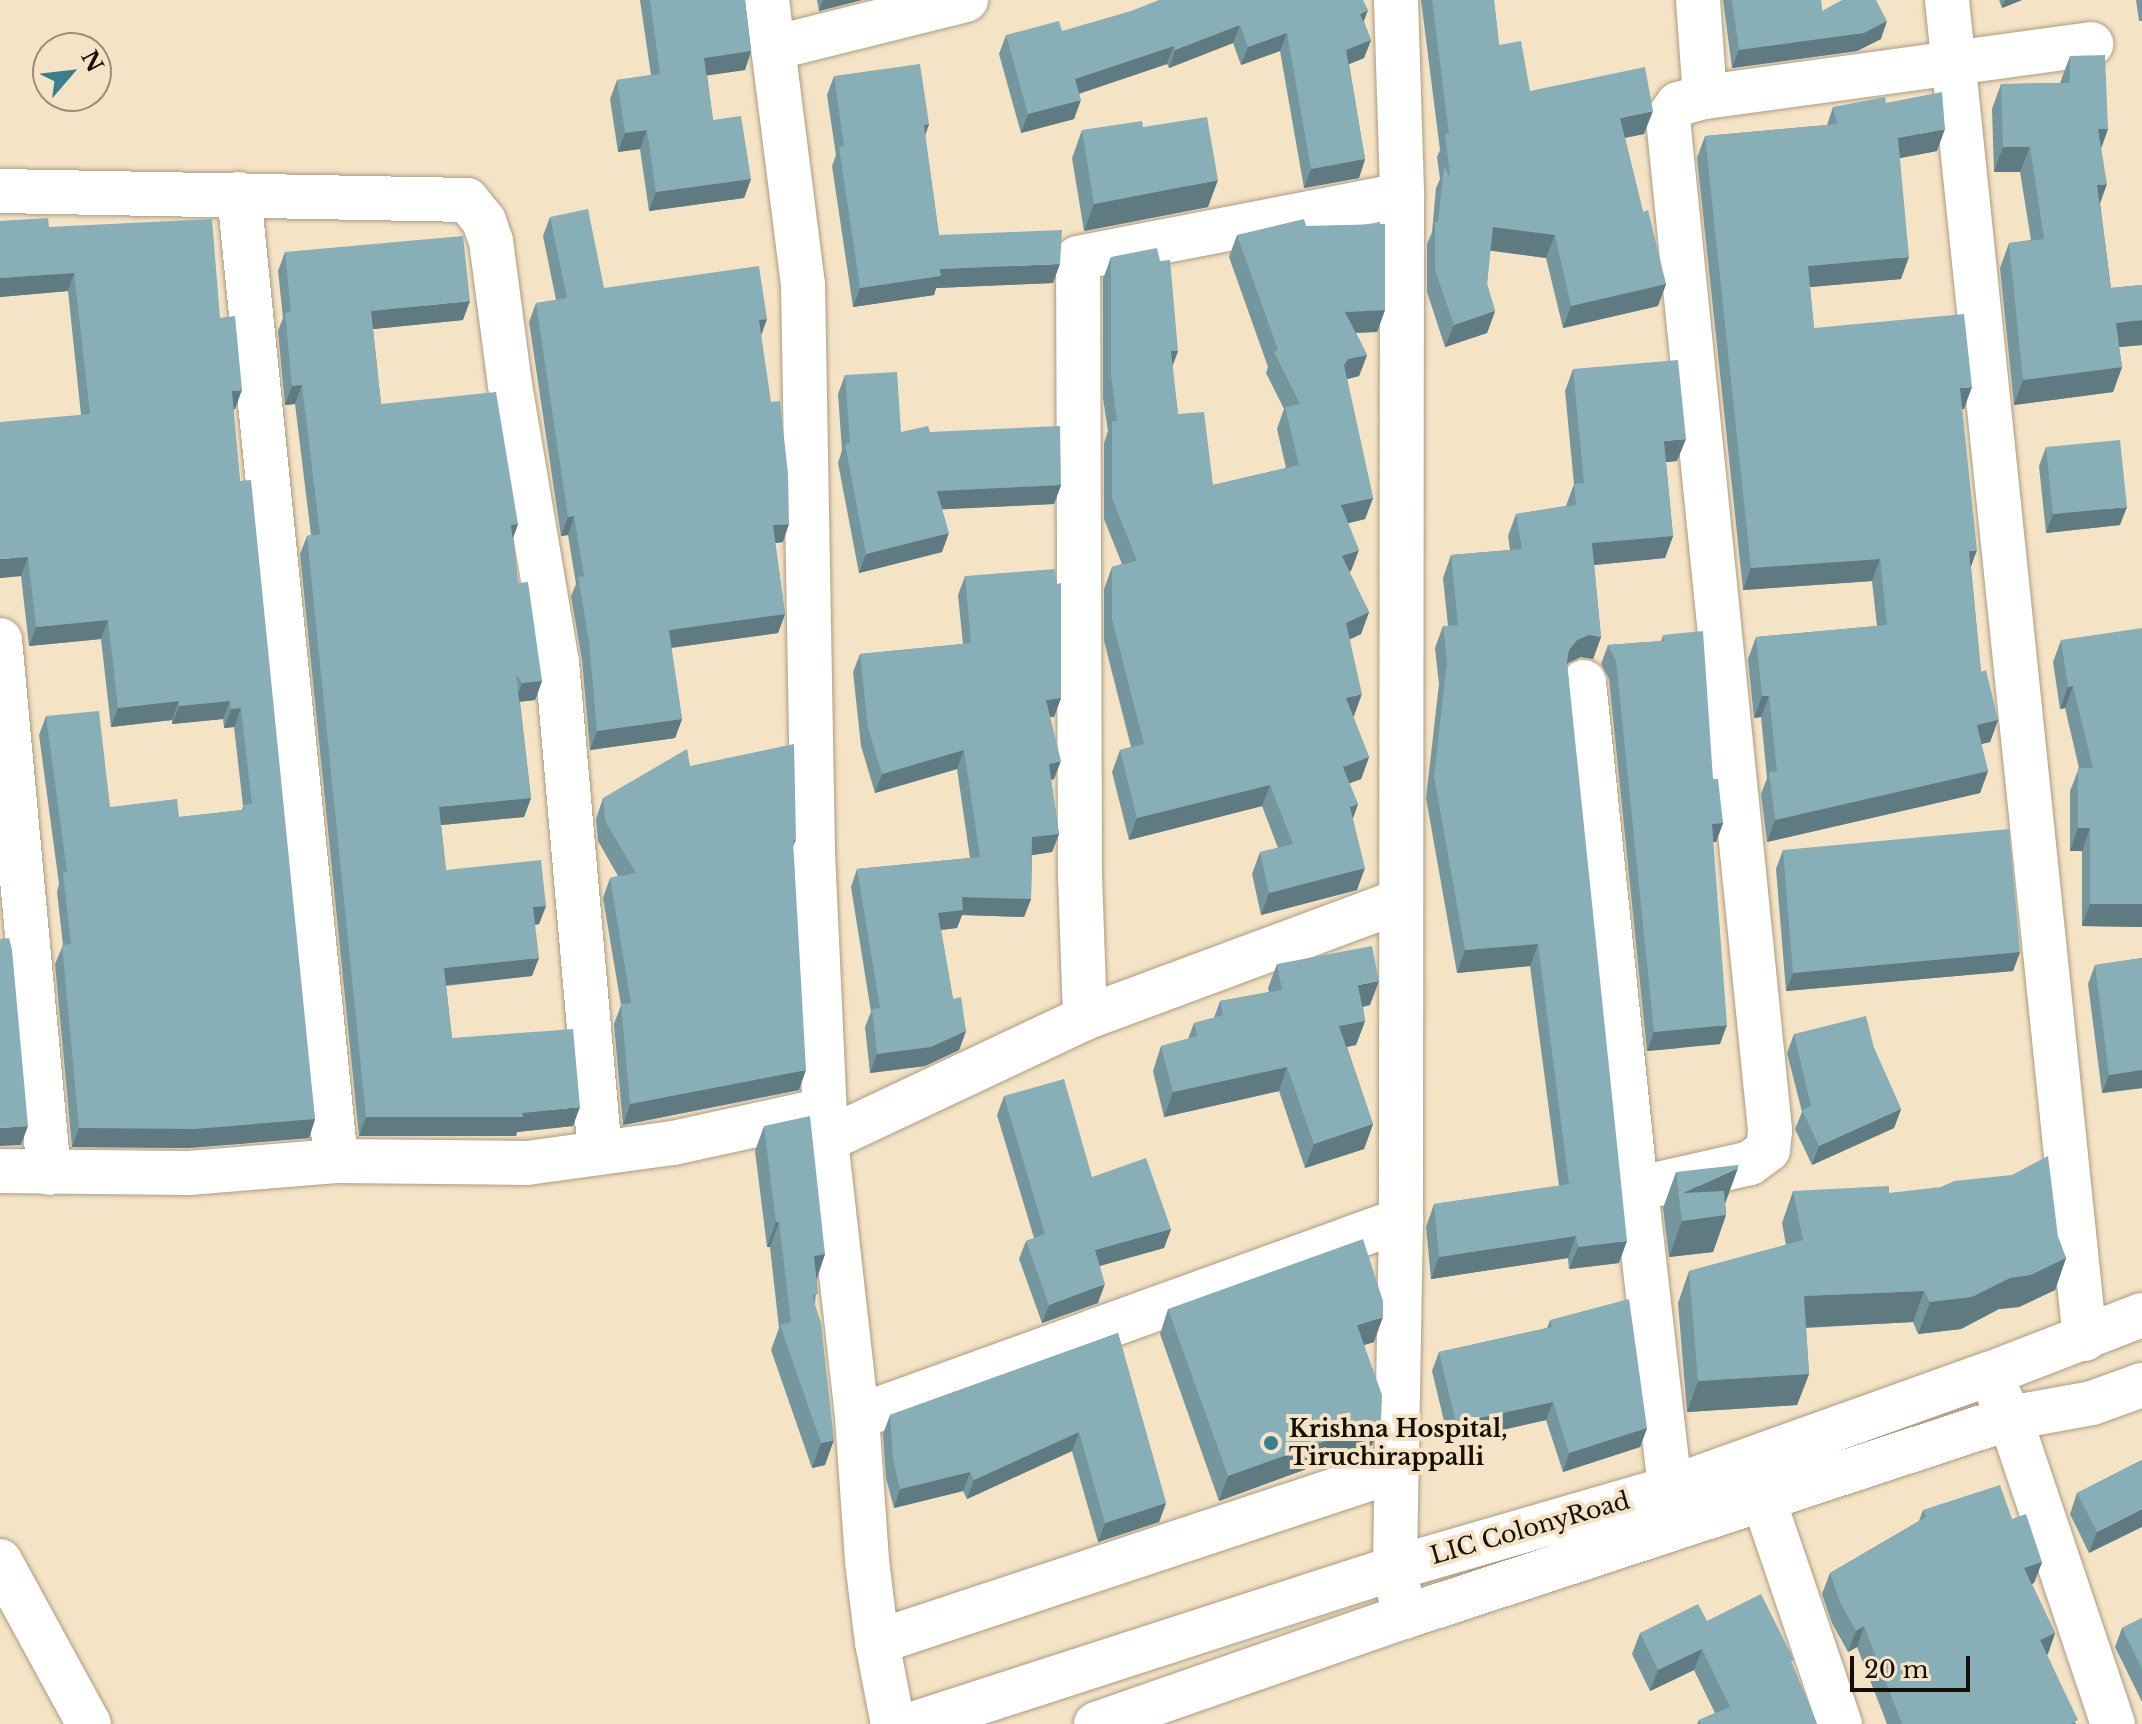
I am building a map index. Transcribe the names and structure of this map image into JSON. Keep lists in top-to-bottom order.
{
  "streets": {
    "street": ["LIC ColonyRoad"]
  },
  "places": ["Krishna Hospital, Tiruchirappalli"],
  "scale_bar": "20 m",
  "north": "top right"
}
